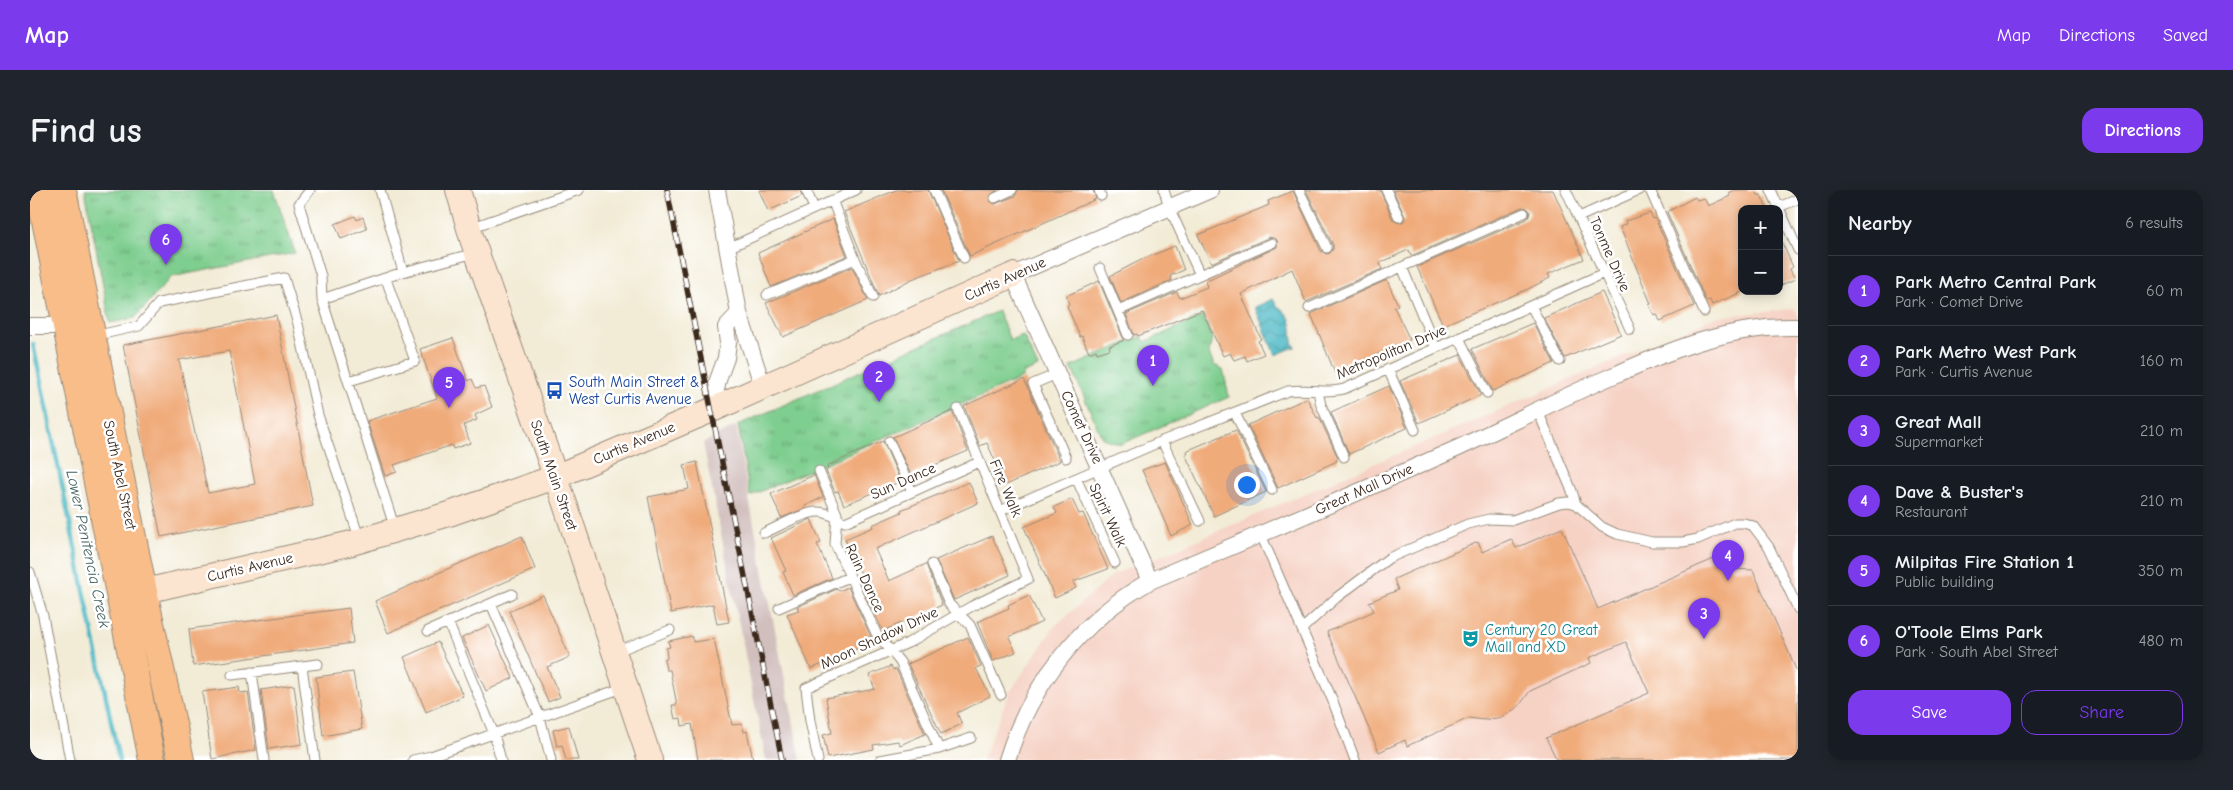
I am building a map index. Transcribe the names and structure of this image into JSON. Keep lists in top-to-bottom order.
{
  "streets": {
    "main road": ["South Abel Street"],
    "street": [
      "Curtis Avenue",
      "Comet Drive",
      "South Main Street",
      "Great Mall Drive"
    ],
    "lane": [
      "Tonme Drive",
      "Metropolitan Drive",
      "Sun Dance",
      "Fire Walk",
      "Spirit Walk",
      "Rain Dance",
      "Moon Shadow Drive"
    ]
  },
  "crossings": [
    ["Tonme Drive", "Metropolitan Drive"],
    ["Curtis Avenue", "Comet Drive"],
    ["Curtis Avenue", "South Abel Street"],
    ["Curtis Avenue", "South Main Street"],
    ["Metropolitan Drive", "Comet Drive"],
    ["Metropolitan Drive", "Fire Walk"],
    ["Metropolitan Drive", "Spirit Walk"],
    ["Comet Drive", "Great Mall Drive"],
    ["Sun Dance", "Fire Walk"],
    ["Sun Dance", "Rain Dance"],
    ["Fire Walk", "Moon Shadow Drive"],
    ["Rain Dance", "Moon Shadow Drive"]
  ],
  "water": ["Lower Penitencia Creek"],
  "places": {
    "bus stop": ["South Main Street & West Curtis Avenue"],
    "theatre": ["Century 20 Great Mall and XD"]
  },
  "page": {
    "header": "Map",
    "nav": ["Map", "Directions", "Saved"],
    "buttons": [
      "Directions",
      ["Save", "Share"]
    ],
    "title": "Find us",
    "heading": ["Nearby", "6 results"],
    "map_buttons": ["+", "−"],
    "pins": [
      "6",
      "1",
      "2",
      "5",
      "4",
      "3"
    ],
    "list": [
      {
        "mark": "1",
        "name": "Park Metro Central Park",
        "note": "Park · Comet Drive",
        "value": "60 m"
      },
      {
        "mark": "2",
        "name": "Park Metro West Park",
        "note": "Park · Curtis Avenue",
        "value": "160 m"
      },
      {
        "mark": "3",
        "name": "Great Mall",
        "note": "Supermarket",
        "value": "210 m"
      },
      {
        "mark": "4",
        "name": "Dave & Buster's",
        "note": "Restaurant",
        "value": "210 m"
      },
      {
        "mark": "5",
        "name": "Milpitas Fire Station 1",
        "note": "Public building",
        "value": "350 m"
      },
      {
        "mark": "6",
        "name": "O'Toole Elms Park",
        "note": "Park · South Abel Street",
        "value": "480 m"
      }
    ]
  }
}
